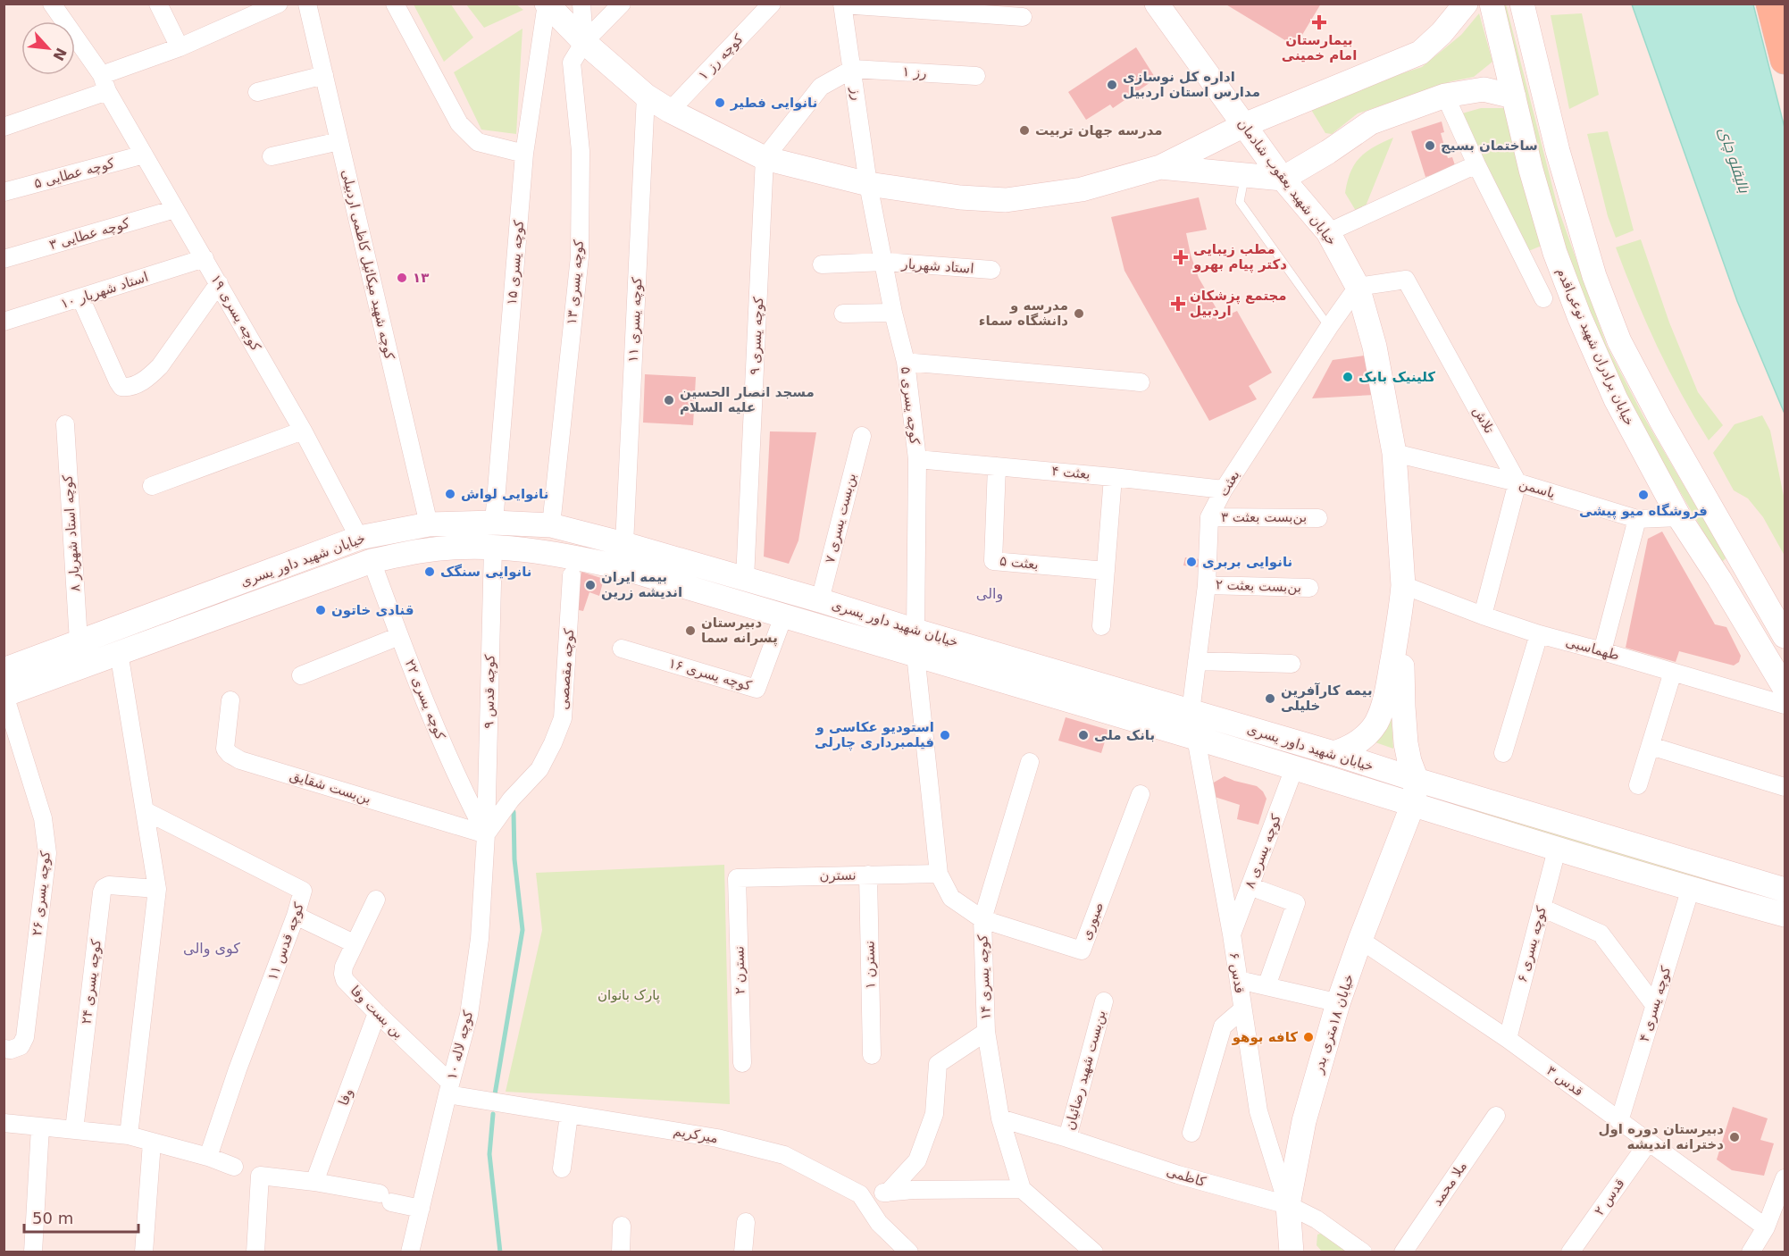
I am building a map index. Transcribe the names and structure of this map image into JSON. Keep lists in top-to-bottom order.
{
  "streets": {
    "main road": [
      "خیابان شهید یعقوب شادمان",
      "خیابان برادران شهید نوعی‌اقدم",
      "خیابان شهید داور یسری",
      "خیابان ۱۸متری بدر"
    ],
    "street": [
      "کوچه رز ۱",
      "رز ۱",
      "رز",
      "کوچه عطایی ۵",
      "کوچه عطایی ۳",
      "کوچه یسری ۱۵",
      "کوچه شهید میکائیل کاظمی اردبیلی",
      "استاد شهریار",
      "کوچه یسری ۱۳",
      "استاد شهریار ۱۰",
      "کوچه یسری ۱۹",
      "کوچه یسری ۱۱",
      "کوچه یسری ۹",
      "کوچه یسری ۵",
      "تلاش",
      "بعثت ۴",
      "بعثت",
      "یاسمن",
      "بن‌بست بعثت ۳",
      "بن‌بست یسری ۷",
      "کوچه استاد شهریار ۸",
      "بعثت ۵",
      "بن‌بست بعثت ۲",
      "طهماسبی",
      "کوچه مقصصی",
      "کوچه یسری ۱۶",
      "کوچه قدس ۹",
      "کوچه یسری ۲۲",
      "بن‌بست شقایق",
      "کوچه یسری ۸",
      "نسترن",
      "کوچه یسری ۲۶",
      "صبوری",
      "کوچه قدس ۱۱",
      "کوچه یسری ۶",
      "نسترن ۱",
      "نسترن ۲",
      "قدس ۶",
      "کوچه یسری ۱۴",
      "کوچه یسری ۲۴",
      "کوچه یسری ۴",
      "بن بست وفا",
      "کوچه لاله ۱۰",
      "بن‌بست شهید رضائیان",
      "قدس ۳",
      "وفا",
      "میرکریم",
      "کاظمی",
      "ملا محمد",
      "قدس ۲"
    ]
  },
  "crossings": [
    ["رز ۱", "رز"],
    ["رز", "کوچه یسری ۵"],
    ["کوچه عطایی ۵", "کوچه یسری ۱۹"],
    ["خیابان شهید یعقوب شادمان", "تلاش"],
    ["خیابان شهید یعقوب شادمان", "بعثت"],
    ["خیابان شهید یعقوب شادمان", "یاسمن"],
    ["خیابان شهید یعقوب شادمان", "خیابان شهید داور یسری"],
    ["خیابان شهید یعقوب شادمان", "طهماسبی"],
    ["خیابان شهید یعقوب شادمان", "خیابان ۱۸متری بدر"],
    ["کوچه عطایی ۳", "کوچه یسری ۱۹"],
    ["کوچه یسری ۱۵", "خیابان شهید داور یسری"],
    ["کوچه شهید میکائیل کاظمی اردبیلی", "خیابان شهید داور یسری"],
    ["استاد شهریار", "کوچه یسری ۵"],
    ["کوچه یسری ۱۳", "خیابان شهید داور یسری"],
    ["استاد شهریار ۱۰", "کوچه یسری ۱۹"],
    ["کوچه یسری ۱۹", "خیابان شهید داور یسری"],
    ["کوچه یسری ۱۱", "خیابان شهید داور یسری"],
    ["کوچه یسری ۹", "خیابان شهید داور یسری"],
    ["خیابان برادران شهید نوعی‌اقدم", "یاسمن"],
    ["کوچه یسری ۵", "بعثت ۴"],
    ["کوچه یسری ۵", "خیابان شهید داور یسری"],
    ["تلاش", "بعثت"],
    ["تلاش", "یاسمن"],
    ["بعثت ۴", "بعثت"],
    ["بعثت ۴", "بعثت ۵"],
    ["بعثت", "بن‌بست بعثت ۳"],
    ["بعثت", "خیابان شهید داور یسری"],
    ["بعثت", "بن‌بست بعثت ۲"],
    ["بن‌بست یسری ۷", "خیابان شهید داور یسری"],
    ["کوچه استاد شهریار ۸", "خیابان شهید داور یسری"],
    ["خیابان شهید داور یسری", "کوچه یسری ۱۶"],
    ["خیابان شهید داور یسری", "کوچه قدس ۹"],
    ["خیابان شهید داور یسری", "کوچه یسری ۲۲"],
    ["خیابان شهید داور یسری", "کوچه یسری ۸"],
    ["خیابان شهید داور یسری", "کوچه یسری ۲۶"],
    ["خیابان شهید داور یسری", "کوچه یسری ۶"],
    ["خیابان شهید داور یسری", "قدس ۶"],
    ["خیابان شهید داور یسری", "کوچه یسری ۱۴"],
    ["خیابان شهید داور یسری", "کوچه یسری ۴"],
    ["خیابان شهید داور یسری", "خیابان ۱۸متری بدر"],
    ["کوچه مقصصی", "کوچه قدس ۹"],
    ["کوچه مقصصی", "کوچه یسری ۲۲"],
    ["کوچه مقصصی", "بن‌بست شقایق"],
    ["کوچه مقصصی", "کوچه لاله ۱۰"],
    ["کوچه قدس ۹", "کوچه یسری ۲۲"],
    ["کوچه قدس ۹", "بن‌بست شقایق"],
    ["کوچه قدس ۹", "کوچه لاله ۱۰"],
    ["کوچه یسری ۲۲", "بن‌بست شقایق"],
    ["کوچه یسری ۲۲", "کوچه لاله ۱۰"],
    ["بن‌بست شقایق", "کوچه لاله ۱۰"],
    ["کوچه یسری ۸", "قدس ۶"],
    ["نسترن", "نسترن ۱"],
    ["نسترن", "نسترن ۲"],
    ["نسترن", "کوچه یسری ۱۴"],
    ["صبوری", "کوچه یسری ۱۴"],
    ["کوچه یسری ۶", "قدس ۳"],
    ["قدس ۶", "خیابان ۱۸متری بدر"],
    ["قدس ۶", "کاظمی"],
    ["کوچه یسری ۱۴", "کاظمی"],
    ["کوچه یسری ۴", "قدس ۳"],
    ["بن بست وفا", "کوچه لاله ۱۰"],
    ["بن بست وفا", "وفا"],
    ["بن بست وفا", "میرکریم"],
    ["خیابان ۱۸متری بدر", "قدس ۳"],
    ["خیابان ۱۸متری بدر", "کاظمی"],
    ["کوچه لاله ۱۰", "میرکریم"],
    ["بن‌بست شهید رضائیان", "کاظمی"],
    ["قدس ۳", "قدس ۲"]
  ],
  "districts": ["والی", "کوی والی"],
  "water": ["بالیقلو چای"],
  "parks": ["پارک بانوان"],
  "places": {
    "health": ["بیمارستان امام خمینی", "مطب زیبایی دکتر پیام بهرو", "مجتمع پزشکان اردبیل"],
    "other": [
      "اداره کل نوسازی مدارس استان اردبیل",
      "نانوایی فطیر",
      "مدرسه جهان تربیت",
      "ساختمان بسیج",
      "۱۳",
      "مدرسه و دانشگاه سماء",
      "کلینیک بابک",
      "مسجد انصار الحسین علیه السلام",
      "نانوایی لواش",
      "فروشگاه میو پیشی",
      "نانوایی بربری",
      "نانوایی سنگک",
      "بیمه ایران اندیشه زرین",
      "قنادی خاتون",
      "دبیرستان پسرانه سما",
      "بیمه کارآفرین خلیلی",
      "استودیو عکاسی و فیلمبرداری چارلی",
      "بانک ملی",
      "کافه بوهو",
      "دبیرستان دوره اول دخترانه اندیشه"
    ]
  },
  "scale_bar": "50 m",
  "north": "bottom right"
}
